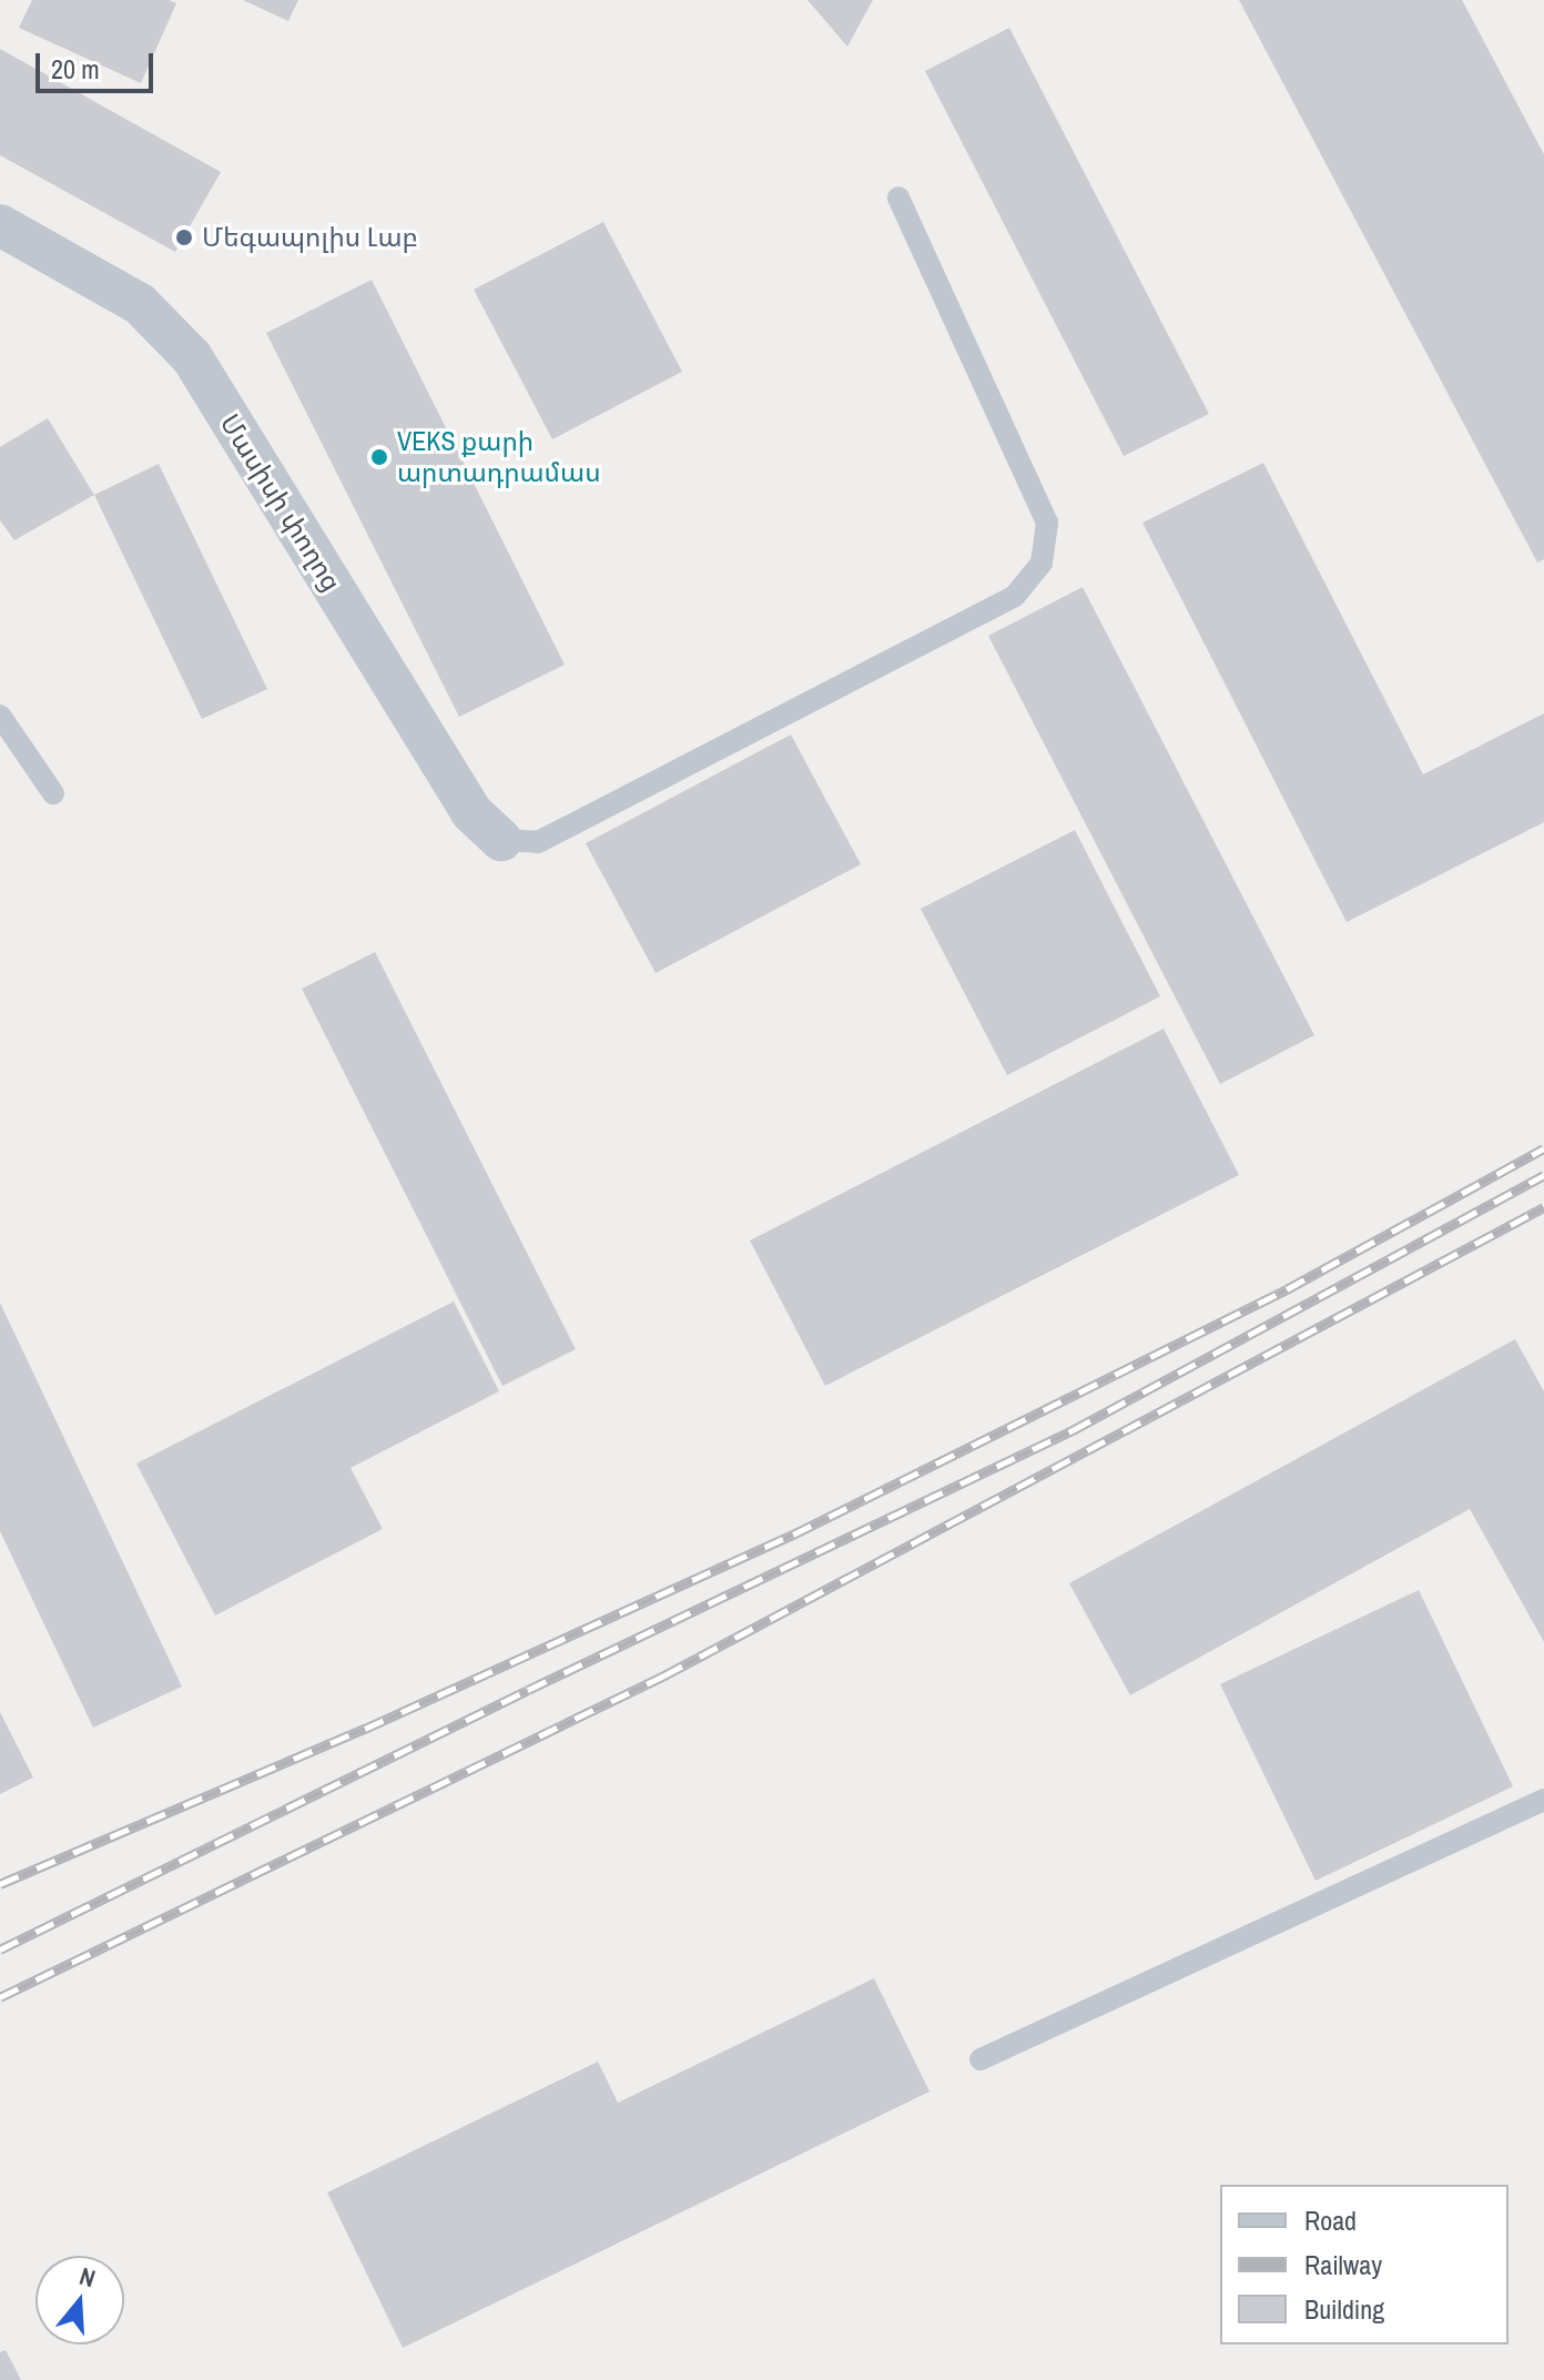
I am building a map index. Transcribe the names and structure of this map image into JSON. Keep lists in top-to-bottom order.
{
  "streets": {
    "street": ["Մասիսի փողոց"]
  },
  "places": ["Մեգապոլիս Լաբ", "VEKS քարի արտադրամաս"],
  "legend": ["Road", "Railway", "Building"],
  "scale_bar": "20 m",
  "north": "top"
}
